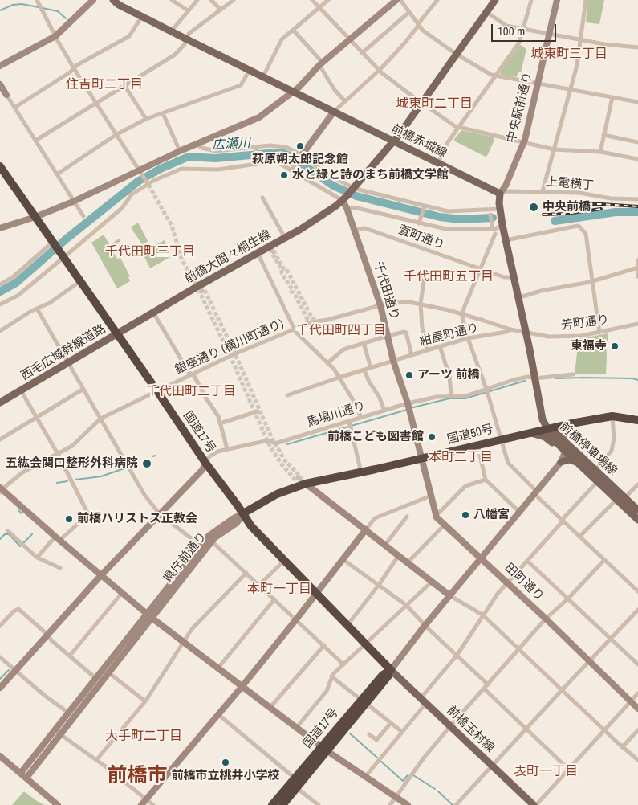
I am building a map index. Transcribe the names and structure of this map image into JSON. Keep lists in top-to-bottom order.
{
  "streets": {
    "highway": ["国道17号", "国道50号"],
    "main road": [
      "前橋赤城線",
      "前橋大間々桐生線",
      "西毛広域幹線道路",
      "前橋停車場線",
      "前橋玉村線"
    ],
    "street": [
      "中央駅前通り",
      "上電横丁",
      "萱町通り",
      "千代田通り",
      "芳町通り",
      "紺屋町通り",
      "銀座通り (横川町通り)",
      "馬場川通り",
      "県庁前通り",
      "田町通り"
    ]
  },
  "crossings": [
    ["中央駅前通り", "前橋赤城線"],
    ["中央駅前通り", "上電横丁"],
    ["前橋赤城線", "上電横丁"],
    ["萱町通り", "千代田通り"],
    ["前橋大間々桐生線", "千代田通り"],
    ["前橋大間々桐生線", "西毛広域幹線道路"],
    ["前橋大間々桐生線", "国道17号"],
    ["千代田通り", "紺屋町通り"],
    ["千代田通り", "銀座通り (横川町通り)"],
    ["千代田通り", "馬場川通り"],
    ["千代田通り", "国道50号"],
    ["千代田通り", "田町通り"],
    ["芳町通り", "紺屋町通り"],
    ["芳町通り", "銀座通り (横川町通り)"],
    ["銀座通り (横川町通り)", "国道17号"],
    ["西毛広域幹線道路", "国道17号"],
    ["馬場川通り", "国道17号"],
    ["国道17号", "国道50号"],
    ["国道17号", "県庁前通り"],
    ["国道17号", "前橋玉村線"],
    ["国道50号", "前橋停車場線"],
    ["国道50号", "県庁前通り"],
    ["国道50号", "田町通り"]
  ],
  "districts": [
    "城東町三丁目",
    "住吉町二丁目",
    "城東町二丁目",
    "千代田町三丁目",
    "千代田町五丁目",
    "千代田町四丁目",
    "千代田町二丁目",
    "本町二丁目",
    "本町一丁目",
    "大手町二丁目",
    "表町一丁目",
    "前橋市"
  ],
  "water": ["広瀬川"],
  "places": [
    "萩原朔太郎記念館",
    "水と緑と詩のまち前橋文学館",
    "中央前橋",
    "東福寺",
    "アーツ 前橋",
    "前橋こども図書館",
    "五紘会関口整形外科病院",
    "八幡宮",
    "前橋ハリストス正教会",
    "前橋市立桃井小学校"
  ],
  "scale_bar": "100 m"
}
